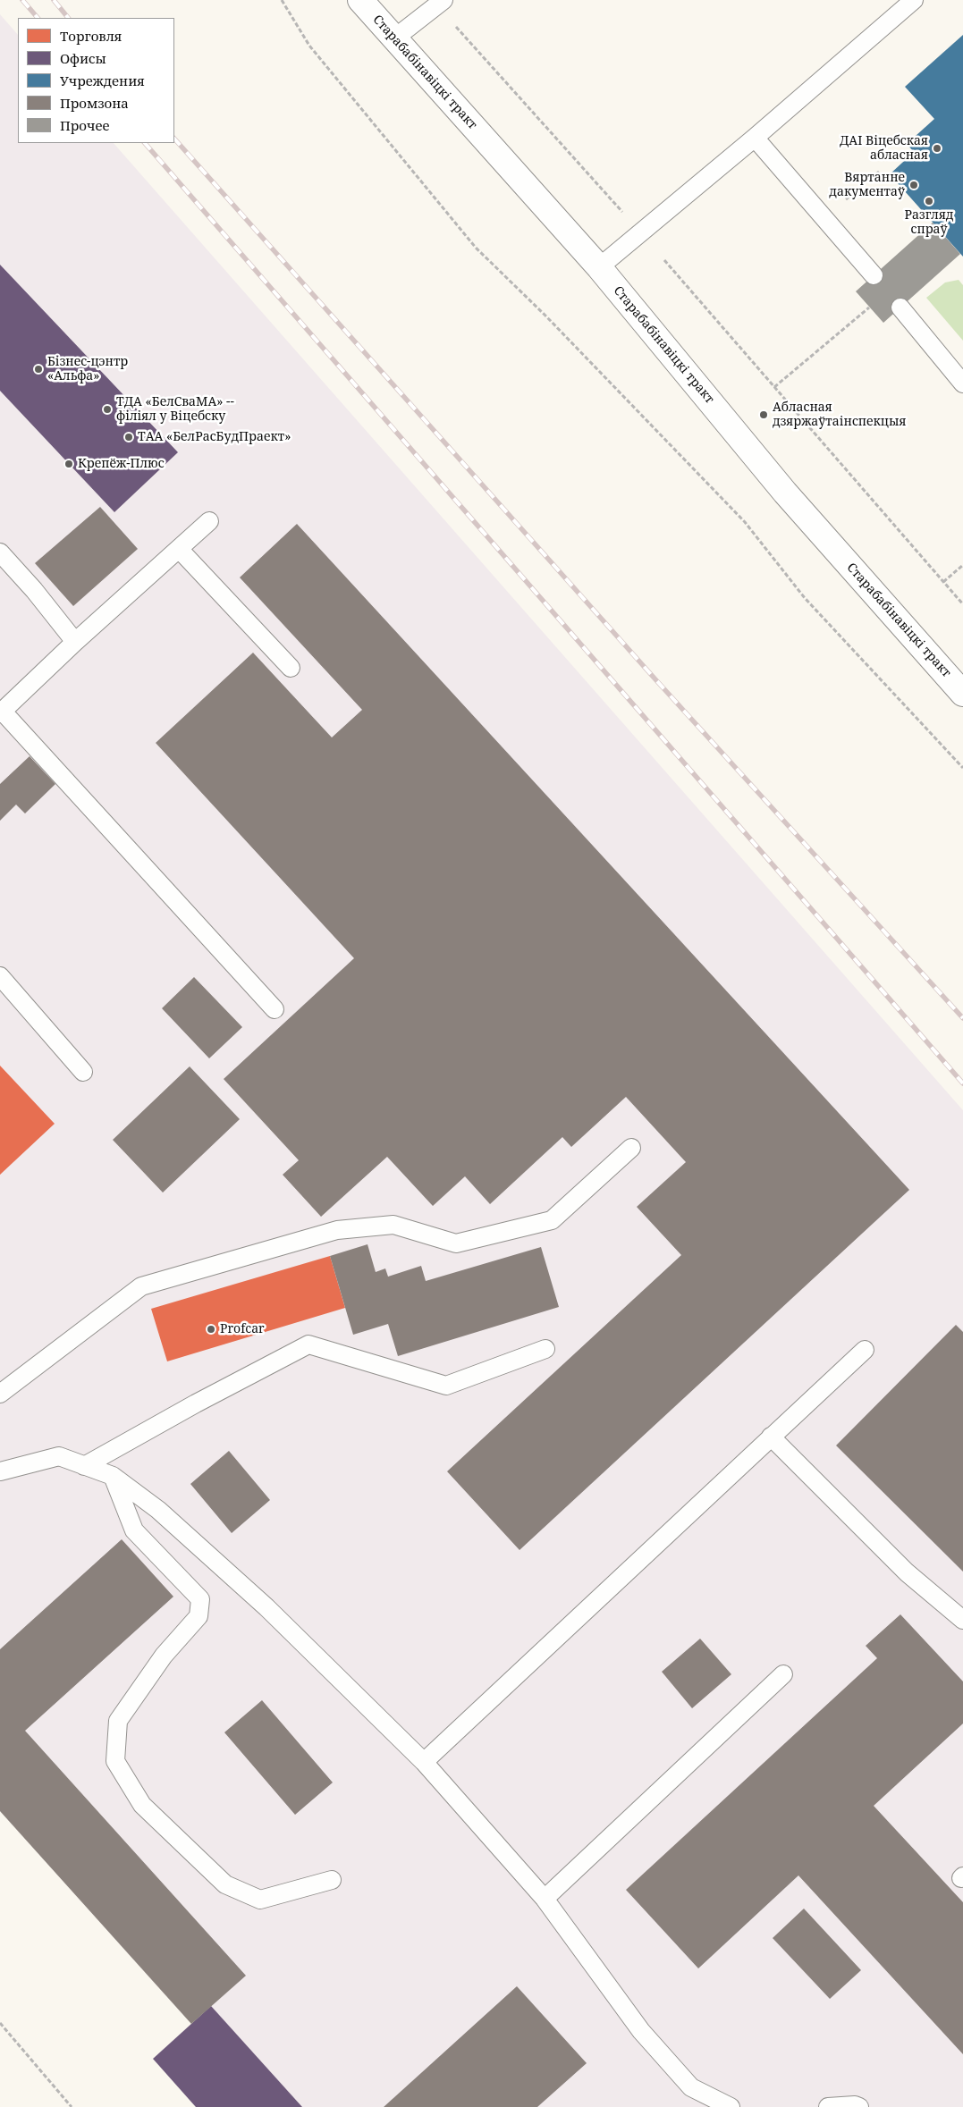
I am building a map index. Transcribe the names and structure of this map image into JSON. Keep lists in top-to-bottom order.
{
  "streets": {
    "street": ["Старабабінавіцкі тракт"]
  },
  "places": [
    "ДАІ Віцебская абласная",
    "Вяртанне дакументаў",
    "Разгляд спраў",
    "Бізнес-цэнтр «Альфа»",
    "ТДА «БелСваМА» -- філіял у Віцебску",
    "Абласная дзяржаўтаінспекцыя",
    "ТАА «БелРасБудПраект»",
    "Крепёж-Плюс",
    "Profcar"
  ],
  "legend": [
    "Торговля",
    "Офисы",
    "Учреждения",
    "Промзона",
    "Прочее"
  ]
}
